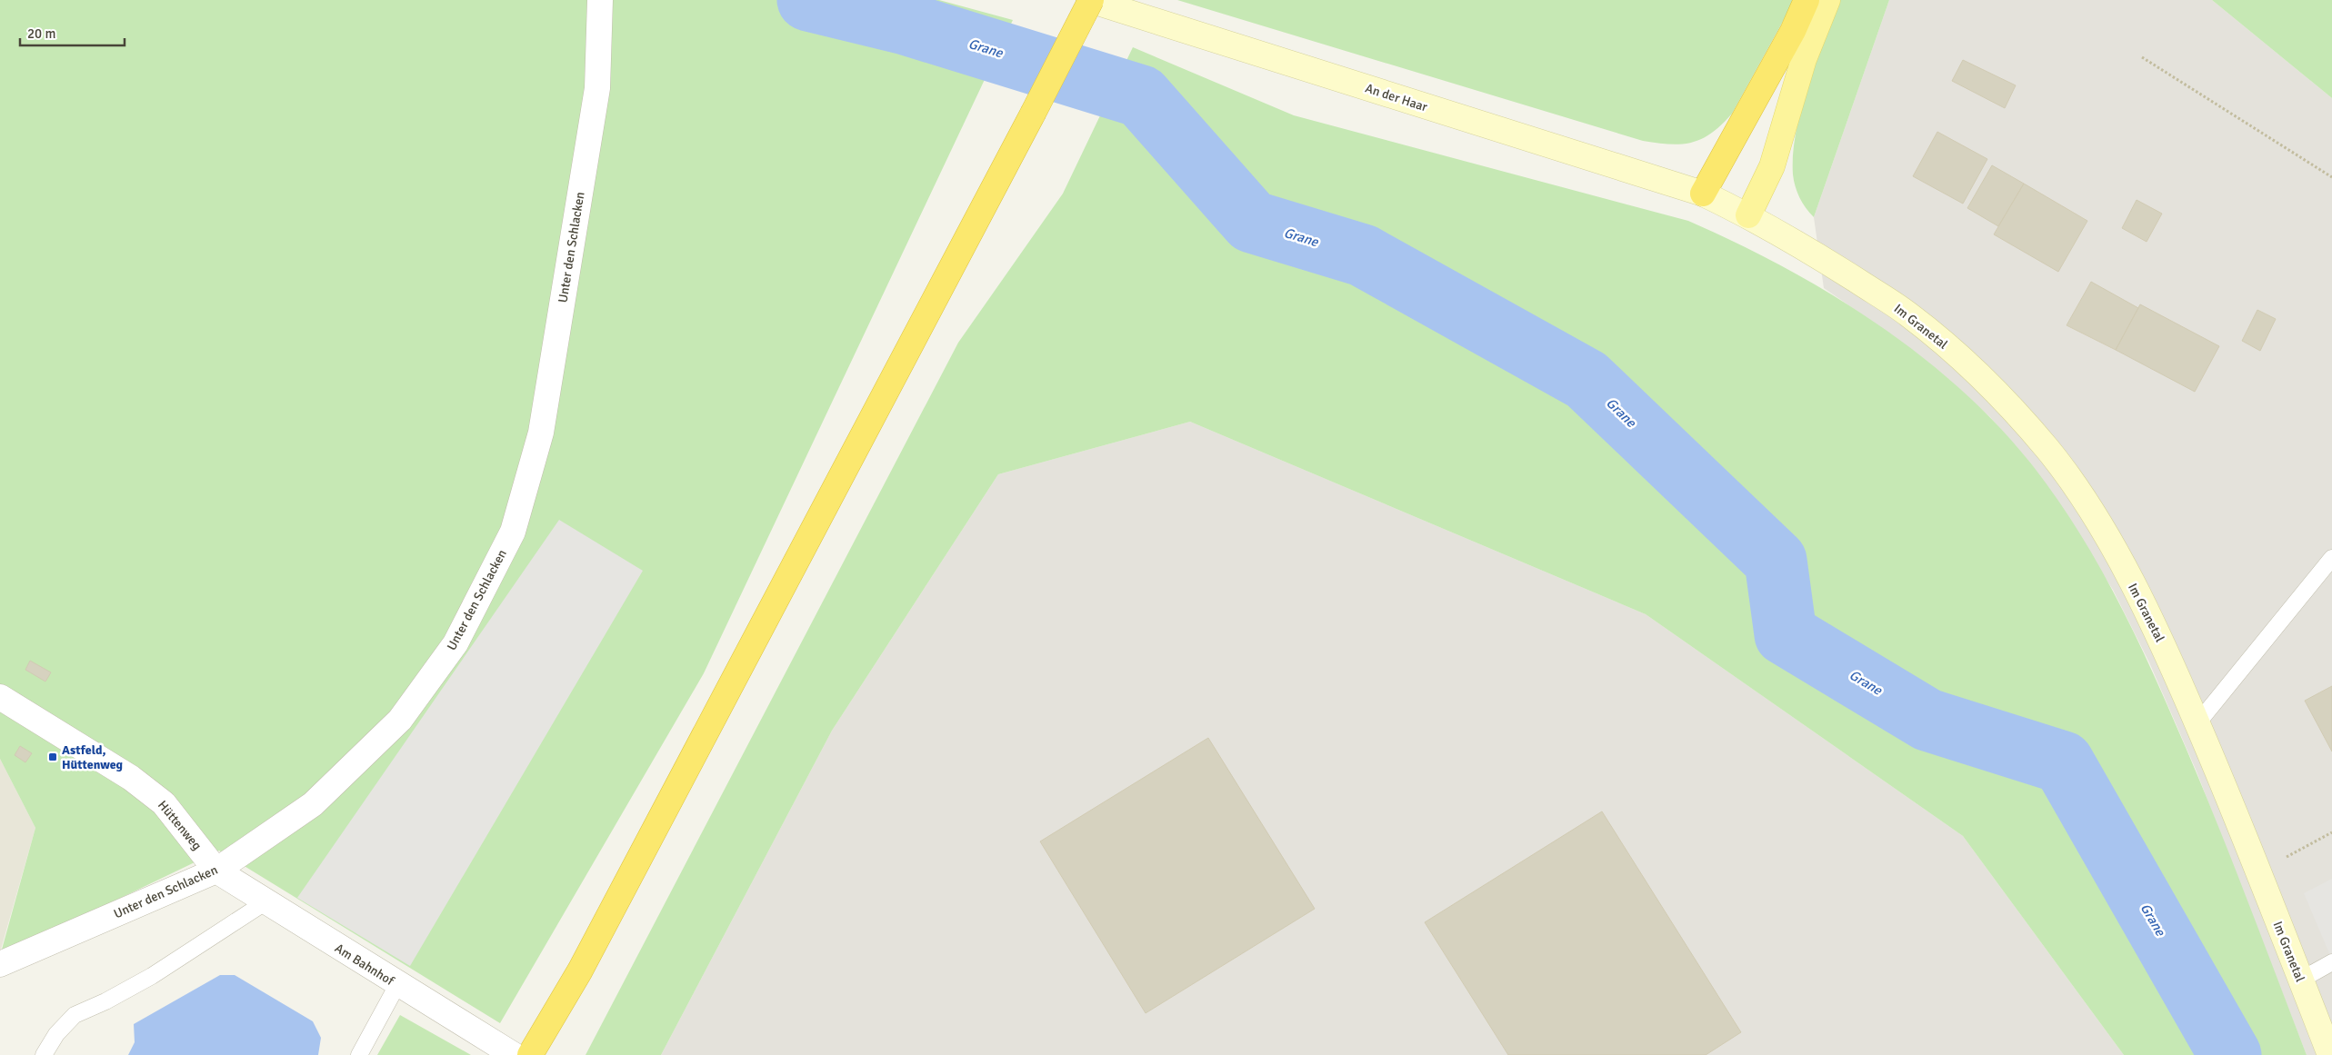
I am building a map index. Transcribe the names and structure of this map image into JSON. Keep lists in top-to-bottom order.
{
  "streets": {
    "street": [
      "An der Haar",
      "Unter den Schlacken",
      "Im Granetal",
      "Hüttenweg",
      "Am Bahnhof"
    ]
  },
  "crossings": [
    ["An der Haar", "Im Granetal"],
    ["Unter den Schlacken", "Hüttenweg"],
    ["Unter den Schlacken", "Am Bahnhof"],
    ["Hüttenweg", "Am Bahnhof"]
  ],
  "water": ["Grane"],
  "places": {
    "transit": ["Astfeld, Hüttenweg"]
  },
  "scale_bar": "20 m"
}
